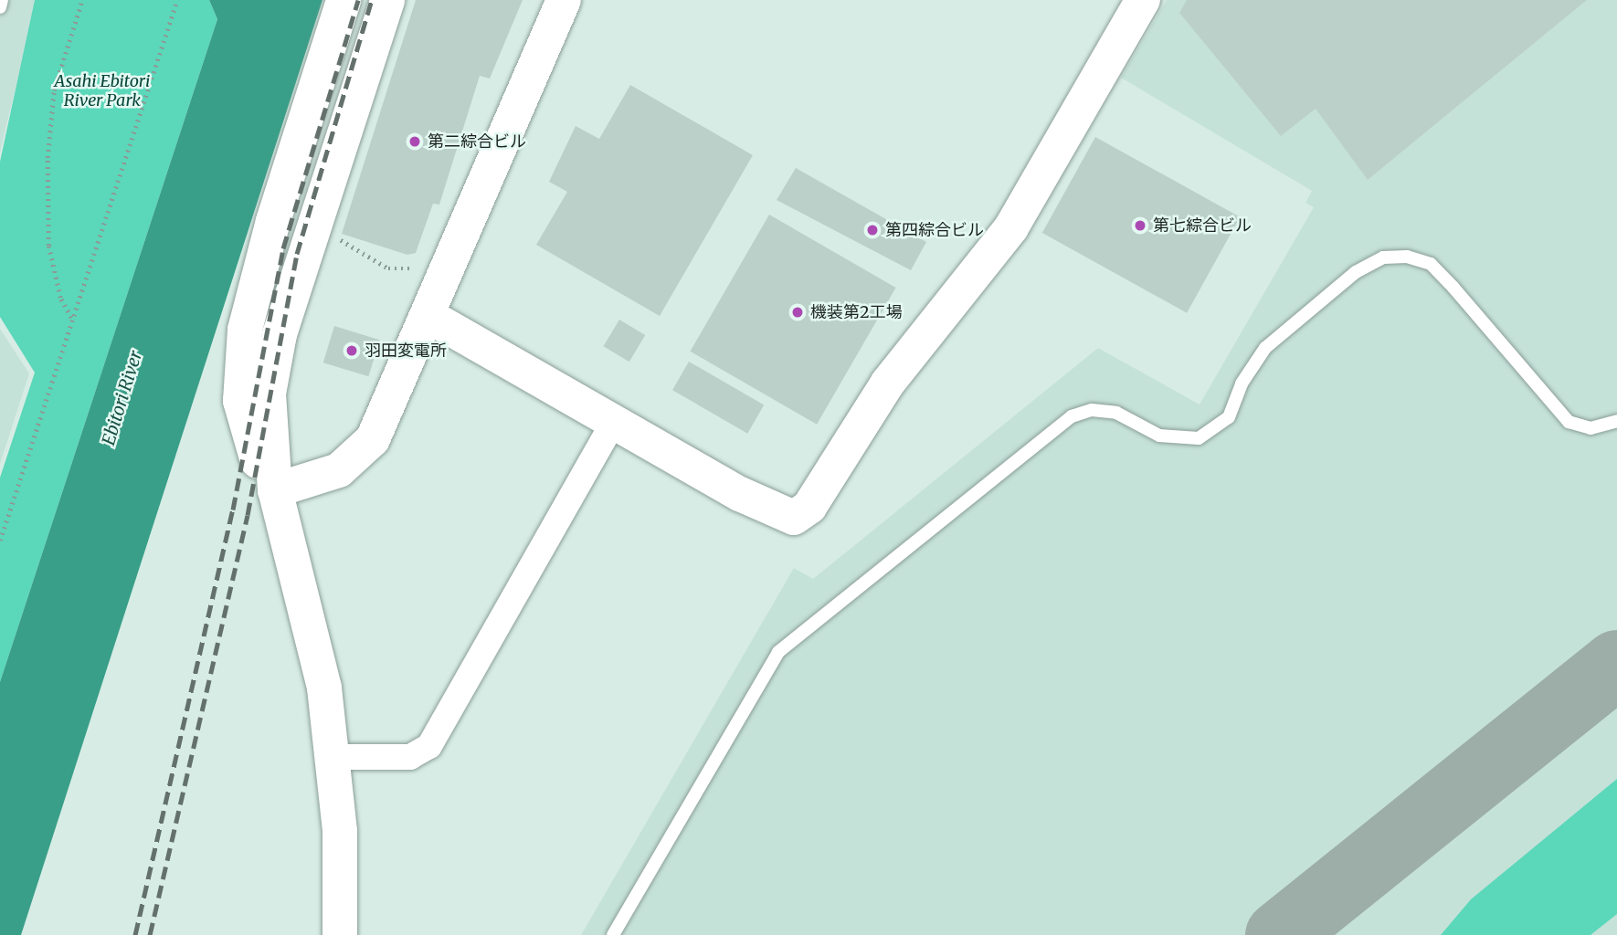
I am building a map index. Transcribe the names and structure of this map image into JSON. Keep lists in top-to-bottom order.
{
  "water": ["Ebitori River"],
  "parks": ["Asahi Ebitori River Park"],
  "places": [
    "第二綜合ビル",
    "第七綜合ビル",
    "第四綜合ビル",
    "機装第2工場",
    "羽田変電所"
  ]
}
